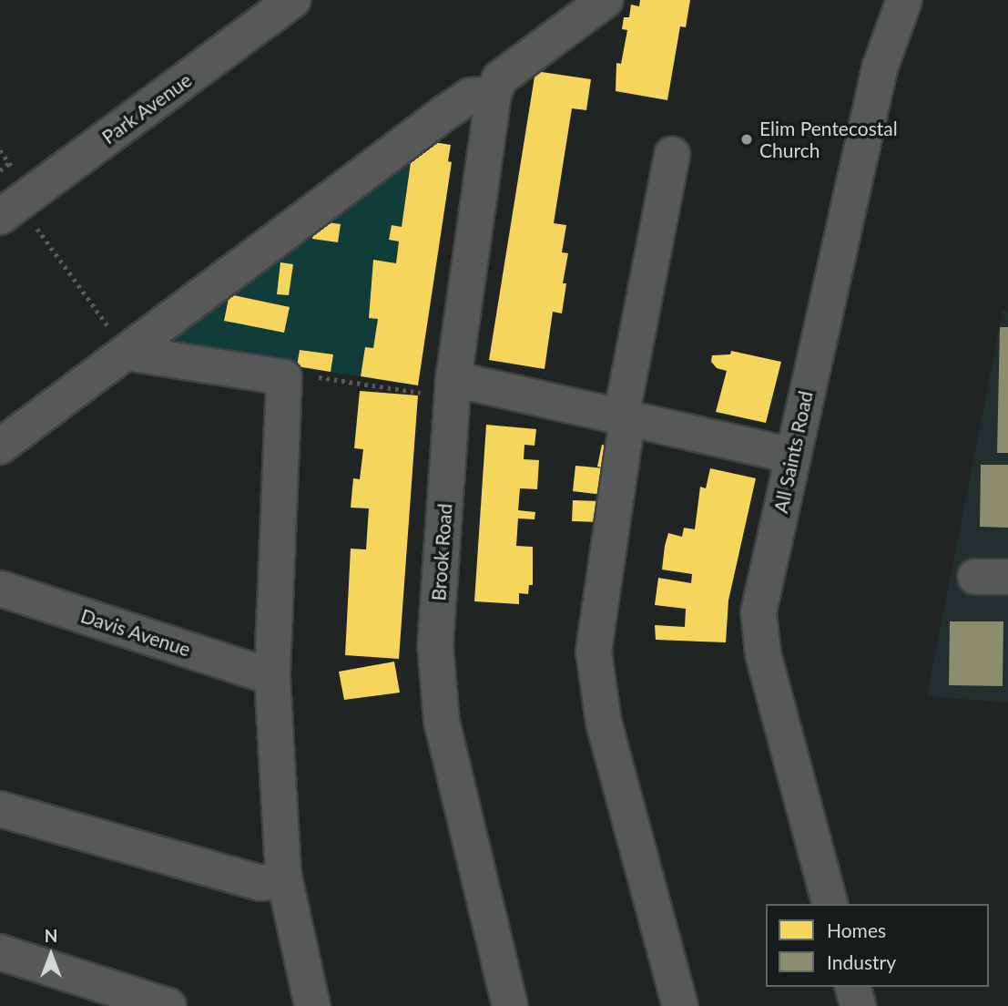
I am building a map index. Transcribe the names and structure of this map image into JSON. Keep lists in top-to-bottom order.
{
  "streets": {
    "street": [
      "Park Avenue",
      "All Saints Road",
      "Brook Road",
      "Davis Avenue"
    ]
  },
  "places": ["Elim Pentecostal Church"],
  "legend": ["Homes", "Industry"],
  "north": "top"
}
